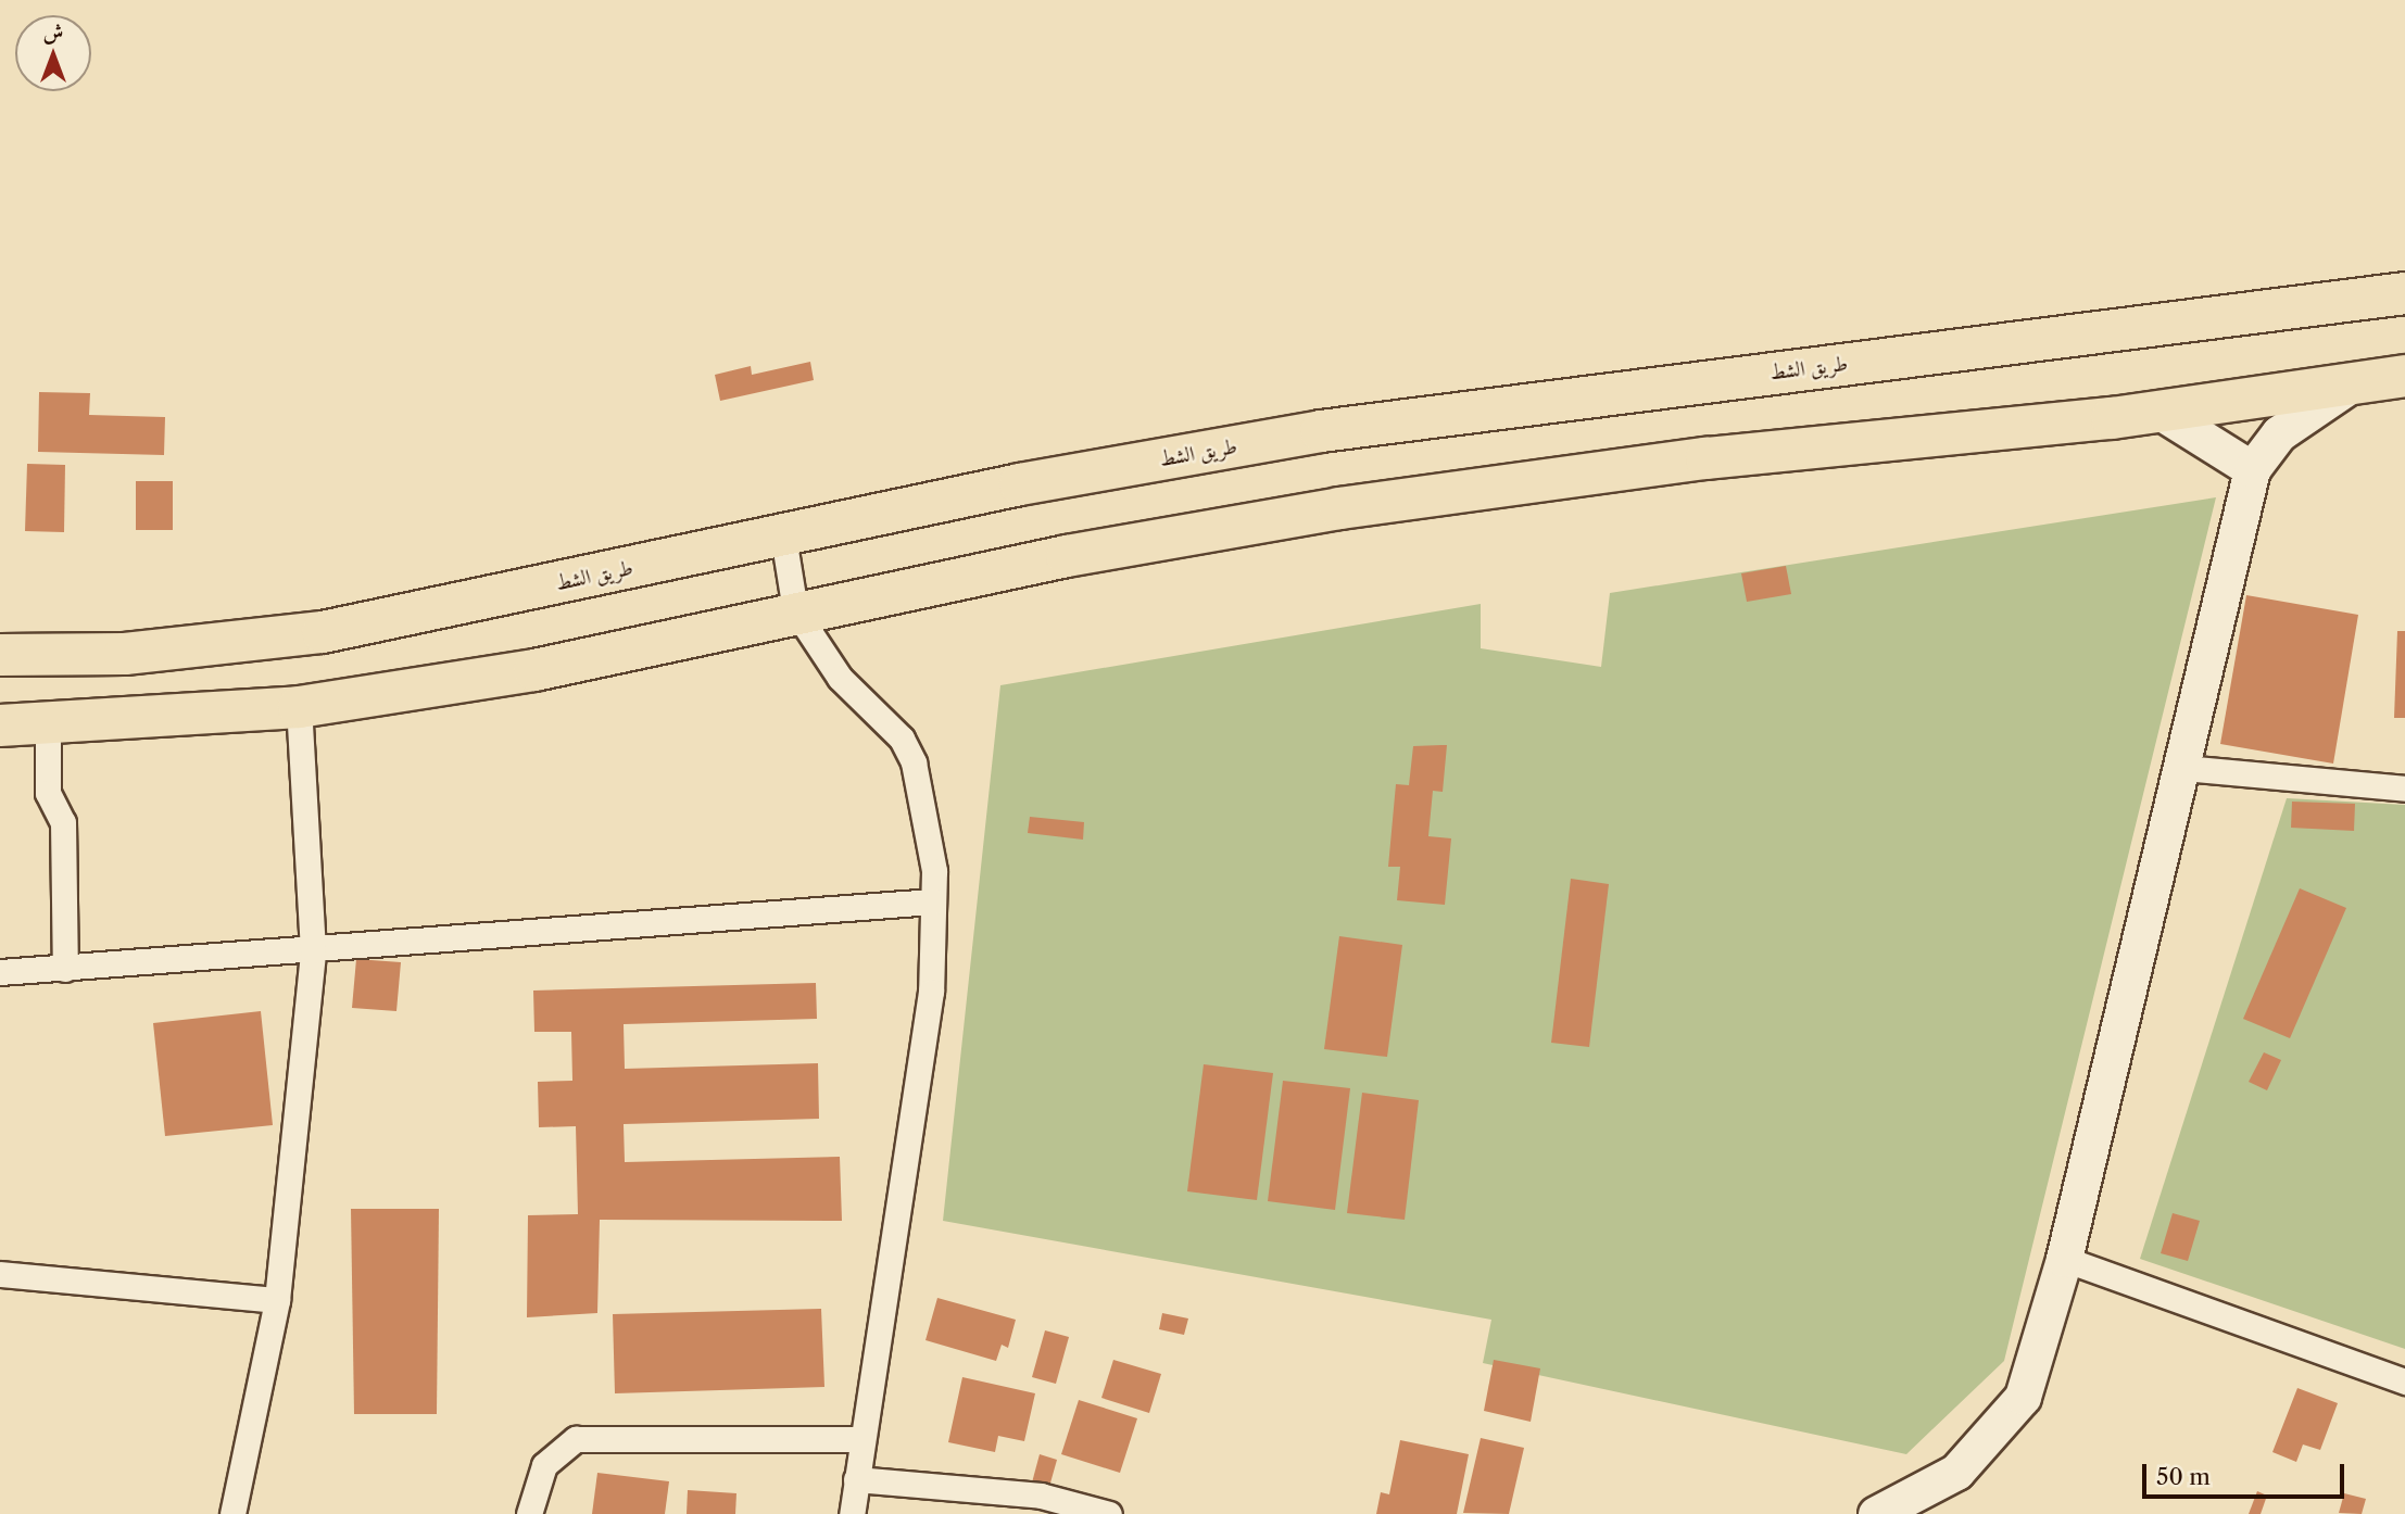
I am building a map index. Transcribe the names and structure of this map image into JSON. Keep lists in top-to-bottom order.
{
  "streets": {
    "highway": ["طريق الشط"]
  },
  "scale_bar": "50 m",
  "north": "top"
}
